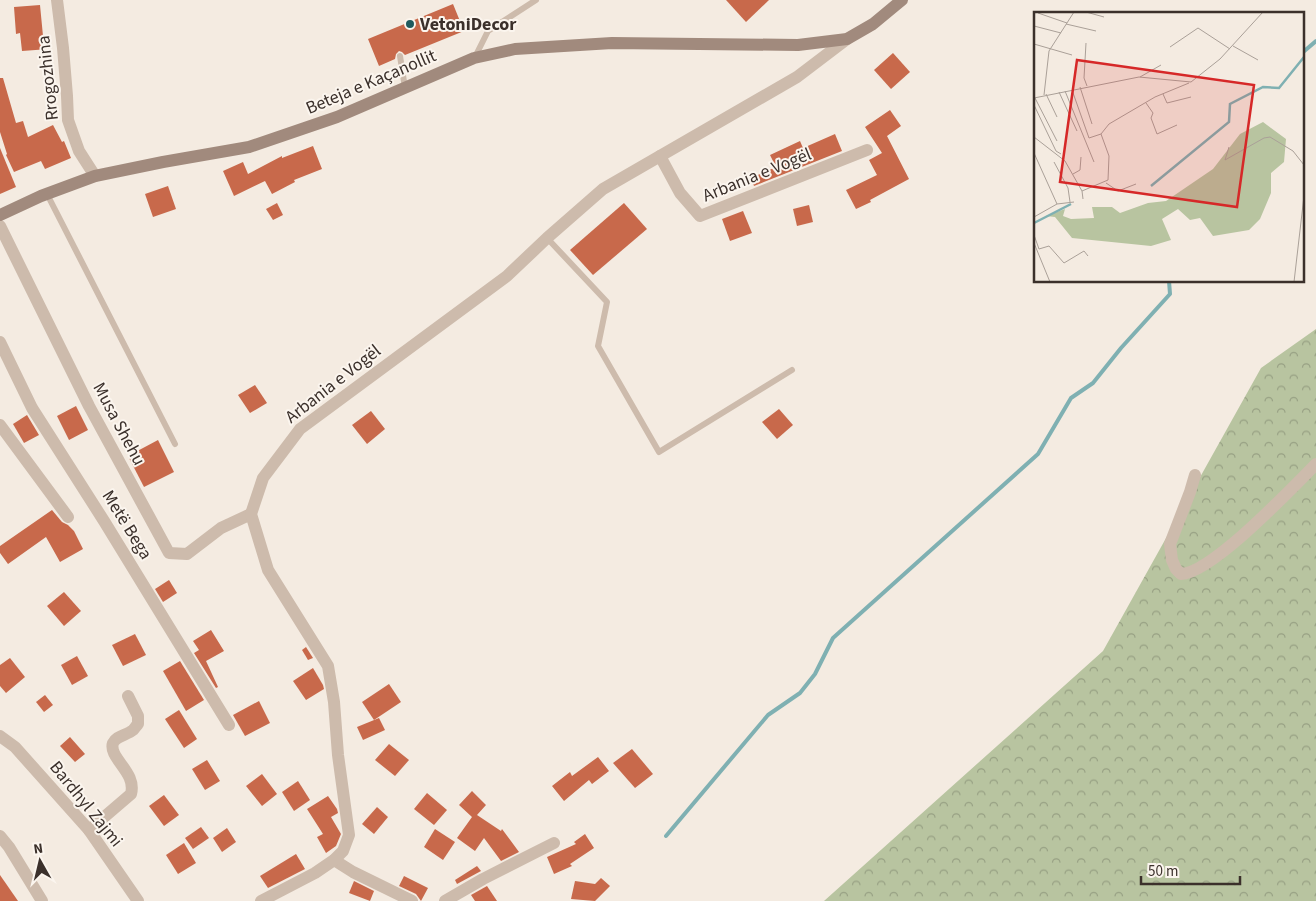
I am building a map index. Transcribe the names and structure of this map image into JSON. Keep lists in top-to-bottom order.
{
  "streets": {
    "street": [
      "Rrogozhina",
      "Beteja e Kaçanollit",
      "Arbania e Vogël",
      "Musa Shehu",
      "Metë Bega",
      "Bardhyl Zajmi"
    ]
  },
  "crossings": [
    ["Rrogozhina", "Beteja e Kaçanollit"],
    ["Beteja e Kaçanollit", "Arbania e Vogël"],
    ["Arbania e Vogël", "Musa Shehu"]
  ],
  "places": ["VetoniDecor"],
  "scale_bar": "50 m",
  "north": "top"
}
